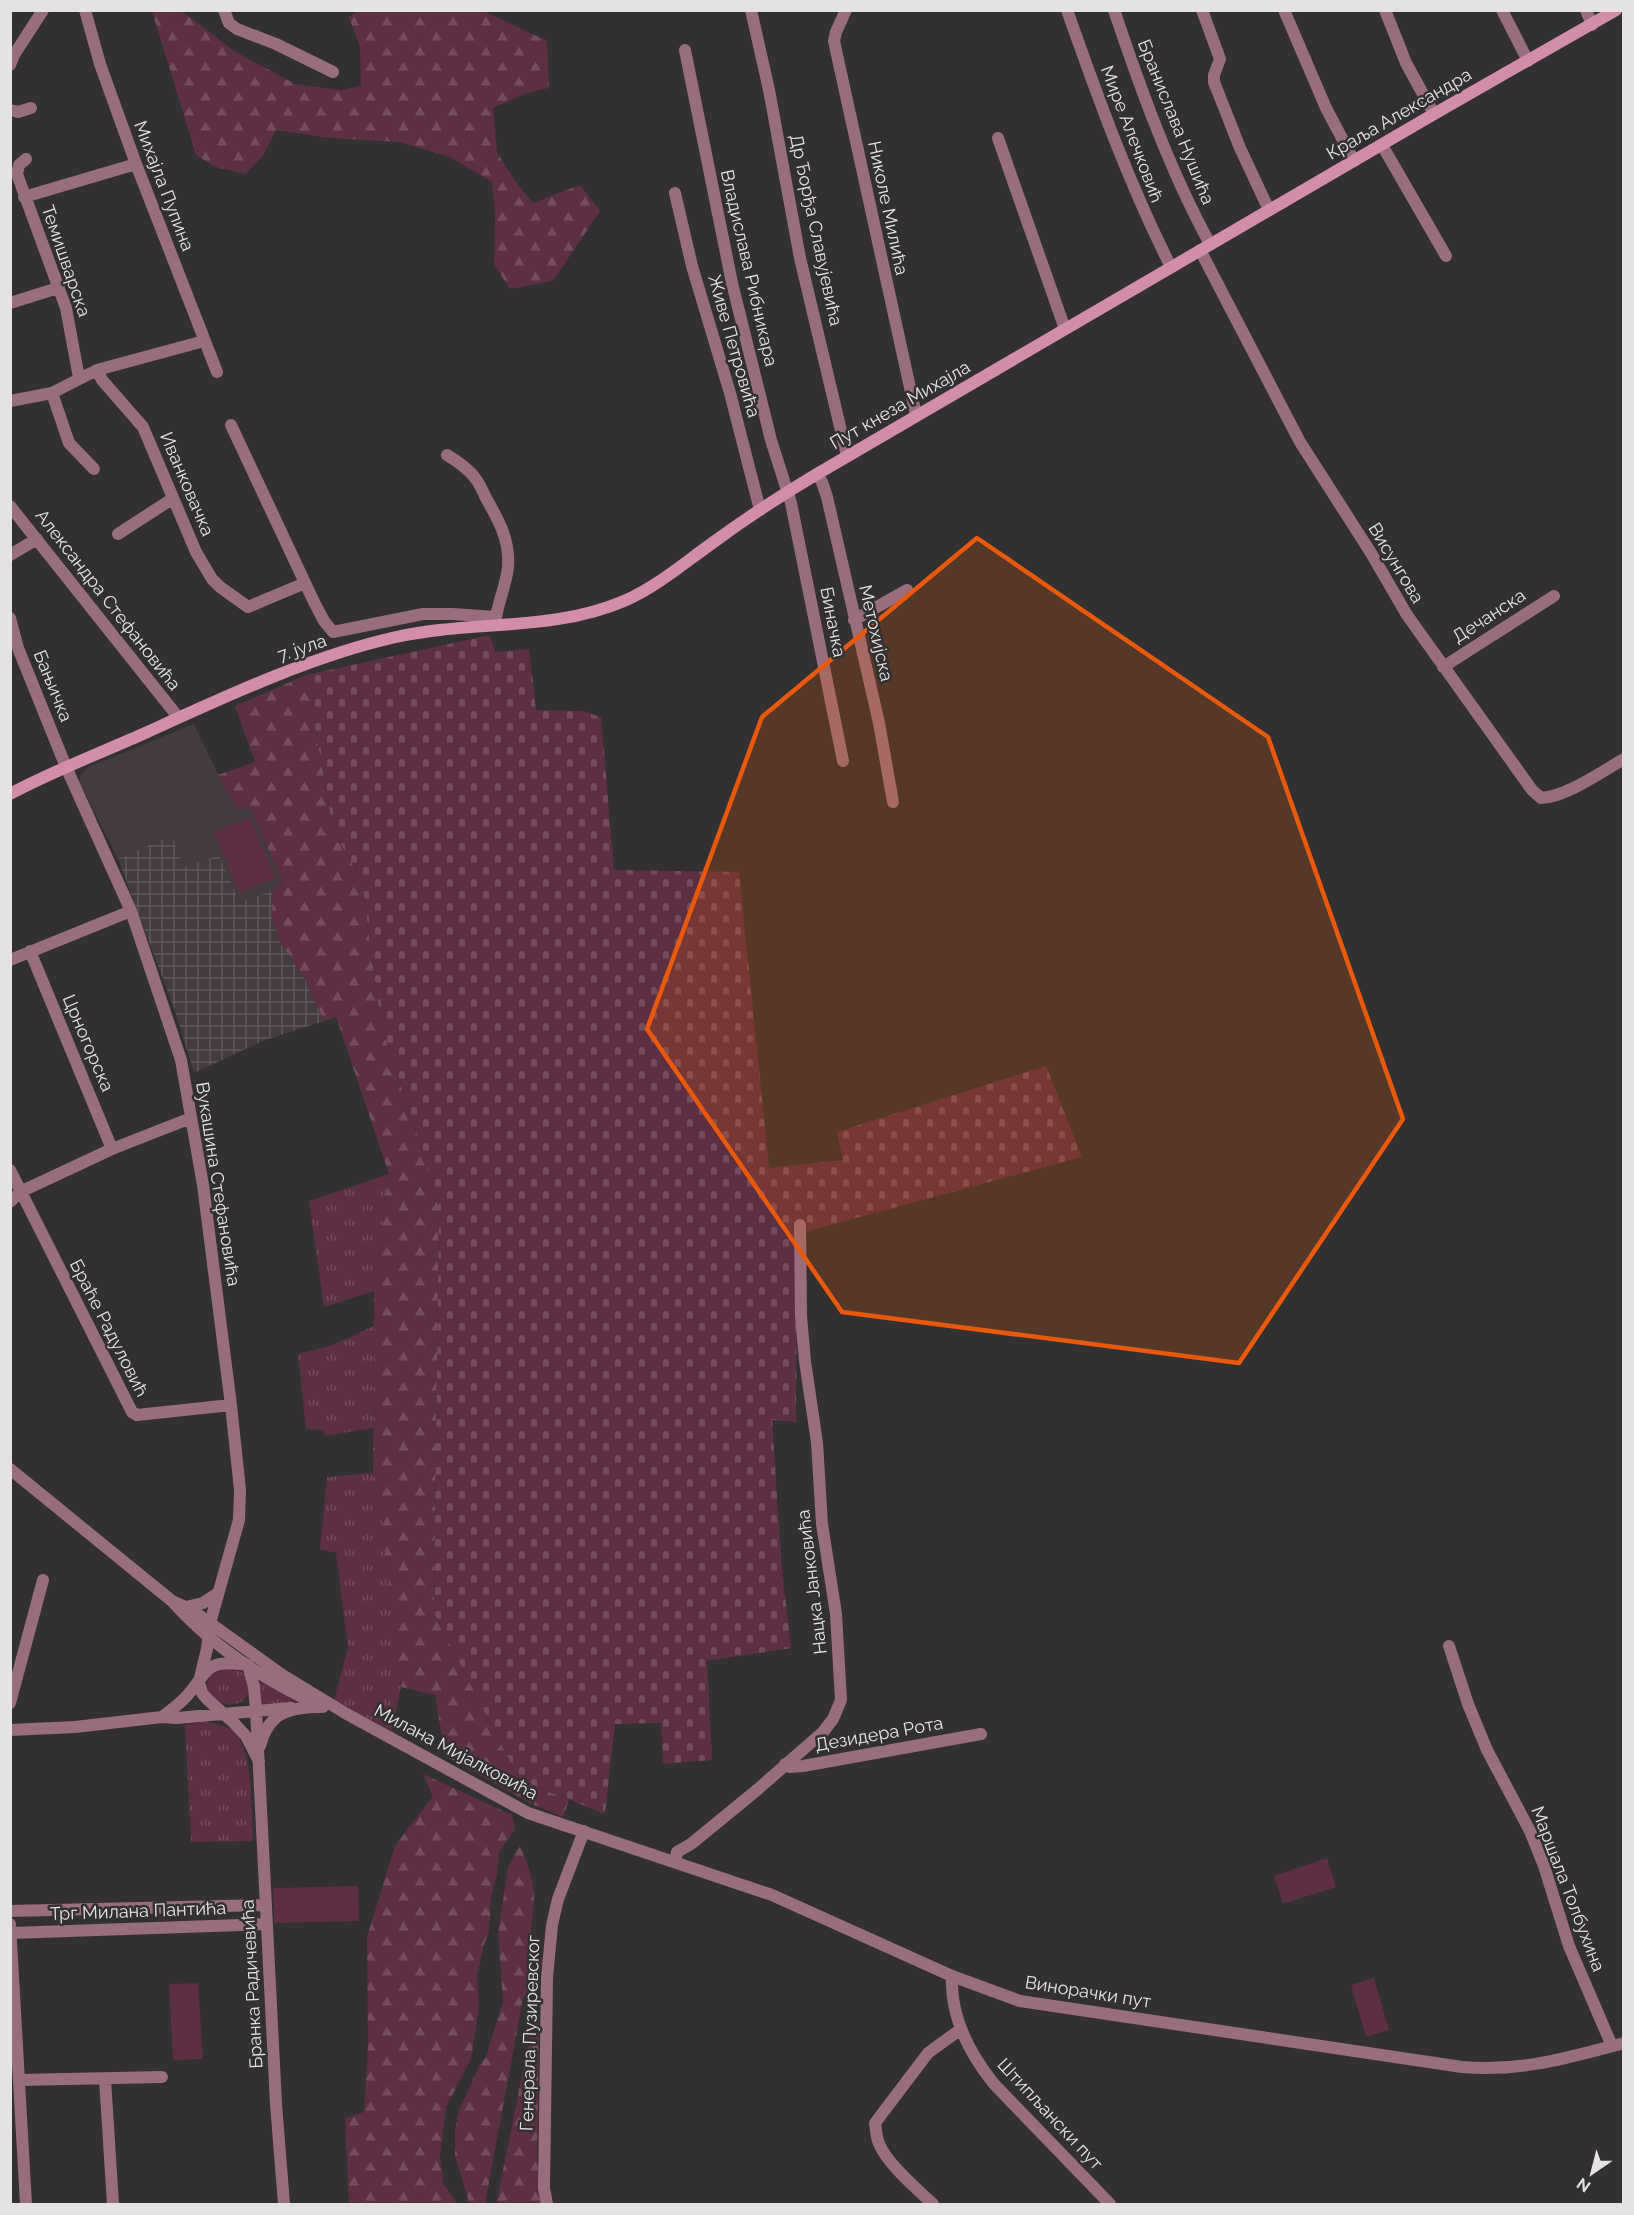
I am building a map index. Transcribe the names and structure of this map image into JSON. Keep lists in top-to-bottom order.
{
  "streets": {
    "main road": ["Краља Александра", "Пут кнеза Михајла", "7. јула"],
    "street": [
      "Бранислава Нушића",
      "Мире Алечковић",
      "Михајла Пупина",
      "Николе Милића",
      "Др Ђорђа Славујевића",
      "Темишварска",
      "Владислава Рибникара",
      "Живе Петровића",
      "Иванковачка",
      "Висунгова",
      "Александра Стефановића",
      "Дечанска",
      "Биначка",
      "Метохијска",
      "Бањичка",
      "Црногорска",
      "Вукашина Стефановића",
      "Браће Радуловић",
      "Нацка Јанковића",
      "Дезидера Рота",
      "Милана Мијалковића",
      "Маршала Толбухина",
      "Трг Милана Пантића",
      "Бранка Радичевића",
      "Винорачки пут",
      "Генерала Пузиревског",
      "Штипљански пут"
    ]
  },
  "crossings": [
    ["Краља Александра", "Бранислава Нушића"],
    ["Краља Александра", "Пут кнеза Михајла"],
    ["Краља Александра", "Висунгова"],
    ["Бранислава Нушића", "Пут кнеза Михајла"],
    ["Бранислава Нушића", "Висунгова"],
    ["Мире Алечковић", "Пут кнеза Михајла"],
    ["Николе Милића", "Пут кнеза Михајла"],
    ["Др Ђорђа Славујевића", "Пут кнеза Михајла"],
    ["Владислава Рибникара", "Пут кнеза Михајла"],
    ["Владислава Рибникара", "Биначка"],
    ["Живе Петровића", "Пут кнеза Михајла"],
    ["Пут кнеза Михајла", "Висунгова"],
    ["Пут кнеза Михајла", "Биначка"],
    ["Пут кнеза Михајла", "Метохијска"],
    ["Пут кнеза Михајла", "7. јула"],
    ["Висунгова", "Дечанска"],
    ["Александра Стефановића", "7. јула"],
    ["7. јула", "Бањичка"],
    ["7. јула", "Вукашина Стефановића"],
    ["Бањичка", "Вукашина Стефановића"],
    ["Вукашина Стефановића", "Браће Радуловић"],
    ["Вукашина Стефановића", "Милана Мијалковића"],
    ["Вукашина Стефановића", "Бранка Радичевића"],
    ["Нацка Јанковића", "Дезидера Рота"],
    ["Нацка Јанковића", "Винорачки пут"],
    ["Милана Мијалковића", "Бранка Радичевића"],
    ["Милана Мијалковића", "Винорачки пут"],
    ["Милана Мијалковића", "Генерала Пузиревског"],
    ["Маршала Толбухина", "Винорачки пут"],
    ["Трг Милана Пантића", "Бранка Радичевића"],
    ["Винорачки пут", "Генерала Пузиревског"],
    ["Винорачки пут", "Штипљански пут"]
  ],
  "north": "bottom left"
}
